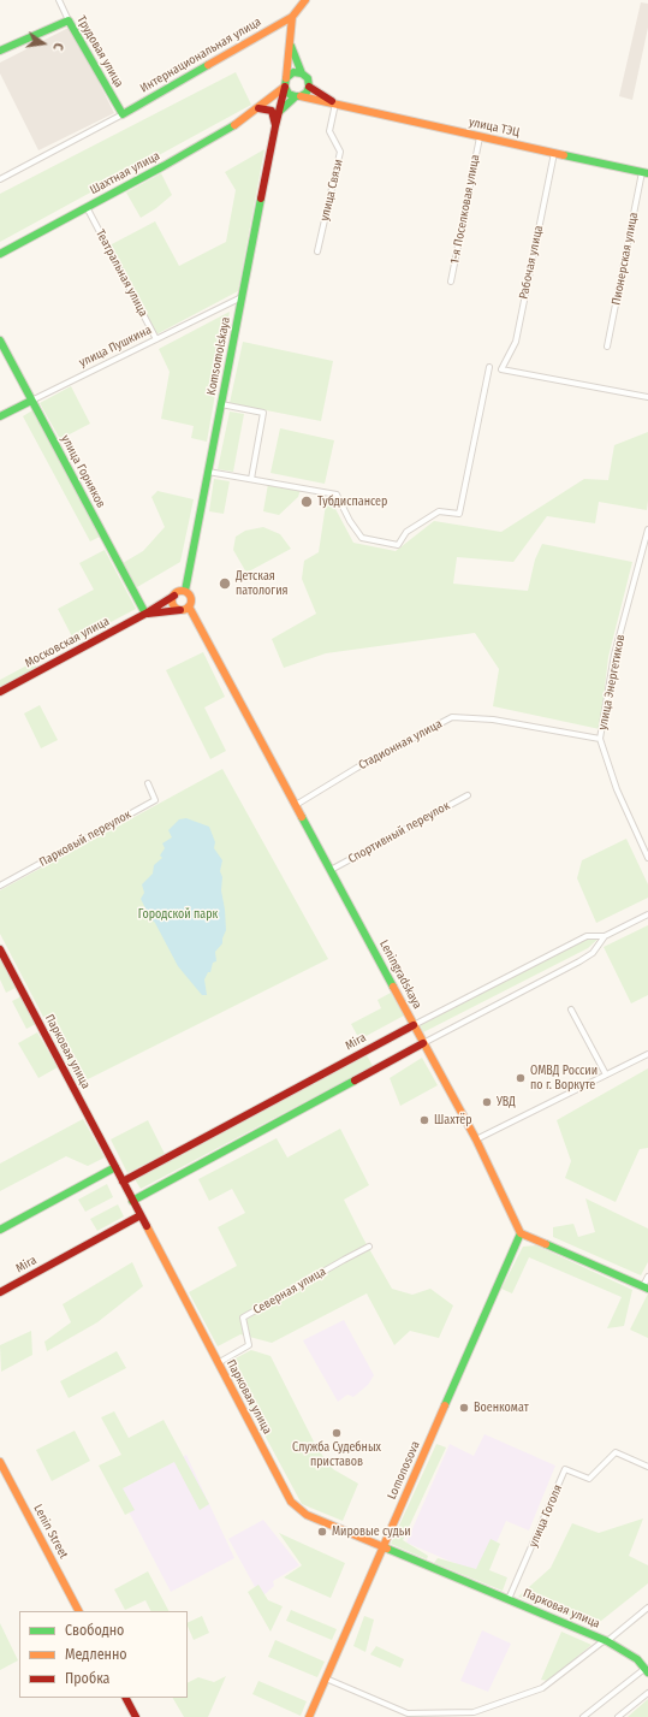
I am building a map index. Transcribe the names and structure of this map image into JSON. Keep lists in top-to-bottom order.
{
  "streets": {
    "main road": [
      "Трудовая улица",
      "Интернациональная улица",
      "улица ТЭЦ",
      "Шахтная улица",
      "улица Пушкина",
      "Komsomolskaya",
      "улица Горняков",
      "Московская улица",
      "Leningradskaya",
      "Mira",
      "Парковая улица",
      "Lomonosova",
      "Lenin Street"
    ],
    "street": [
      "улица Связи",
      "1-я Поселковая улица",
      "Пионерская улица",
      "Рабочая улица",
      "Театральная улица",
      "улица Энергетиков",
      "Стадионная улица",
      "Спортивный переулок",
      "Парковый переулок",
      "Северная улица",
      "улица Гоголя"
    ]
  },
  "crossings": [
    ["Трудовая улица", "Интернациональная улица"],
    ["улица ТЭЦ", "Шахтная улица"],
    ["улица ТЭЦ", "улица Связи"],
    ["улица ТЭЦ", "1-я Поселковая улица"],
    ["улица ТЭЦ", "Пионерская улица"],
    ["улица ТЭЦ", "Рабочая улица"],
    ["улица ТЭЦ", "Komsomolskaya"],
    ["Шахтная улица", "Театральная улица"],
    ["Шахтная улица", "Komsomolskaya"],
    ["Театральная улица", "улица Пушкина"],
    ["улица Пушкина", "Komsomolskaya"],
    ["улица Пушкина", "улица Горняков"],
    ["Komsomolskaya", "Московская улица"],
    ["Komsomolskaya", "Leningradskaya"],
    ["улица Горняков", "Московская улица"],
    ["Московская улица", "Leningradskaya"],
    ["улица Энергетиков", "Стадионная улица"],
    ["Стадионная улица", "Leningradskaya"],
    ["Спортивный переулок", "Leningradskaya"],
    ["Leningradskaya", "Mira"],
    ["Leningradskaya", "Lomonosova"],
    ["Mira", "Парковая улица"],
    ["Парковая улица", "Северная улица"],
    ["Парковая улица", "Lomonosova"],
    ["Парковая улица", "улица Гоголя"]
  ],
  "parks": ["Городской парк"],
  "places": [
    "Тубдиспансер",
    "Детская патология",
    "ОМВД России по г. Воркуте",
    "УВД",
    "Шахтёр",
    "Военкомат",
    "Служба Судебных приставов",
    "Мировые судьи"
  ],
  "legend": ["Свободно", "Медленно", "Пробка"],
  "north": "right"
}
